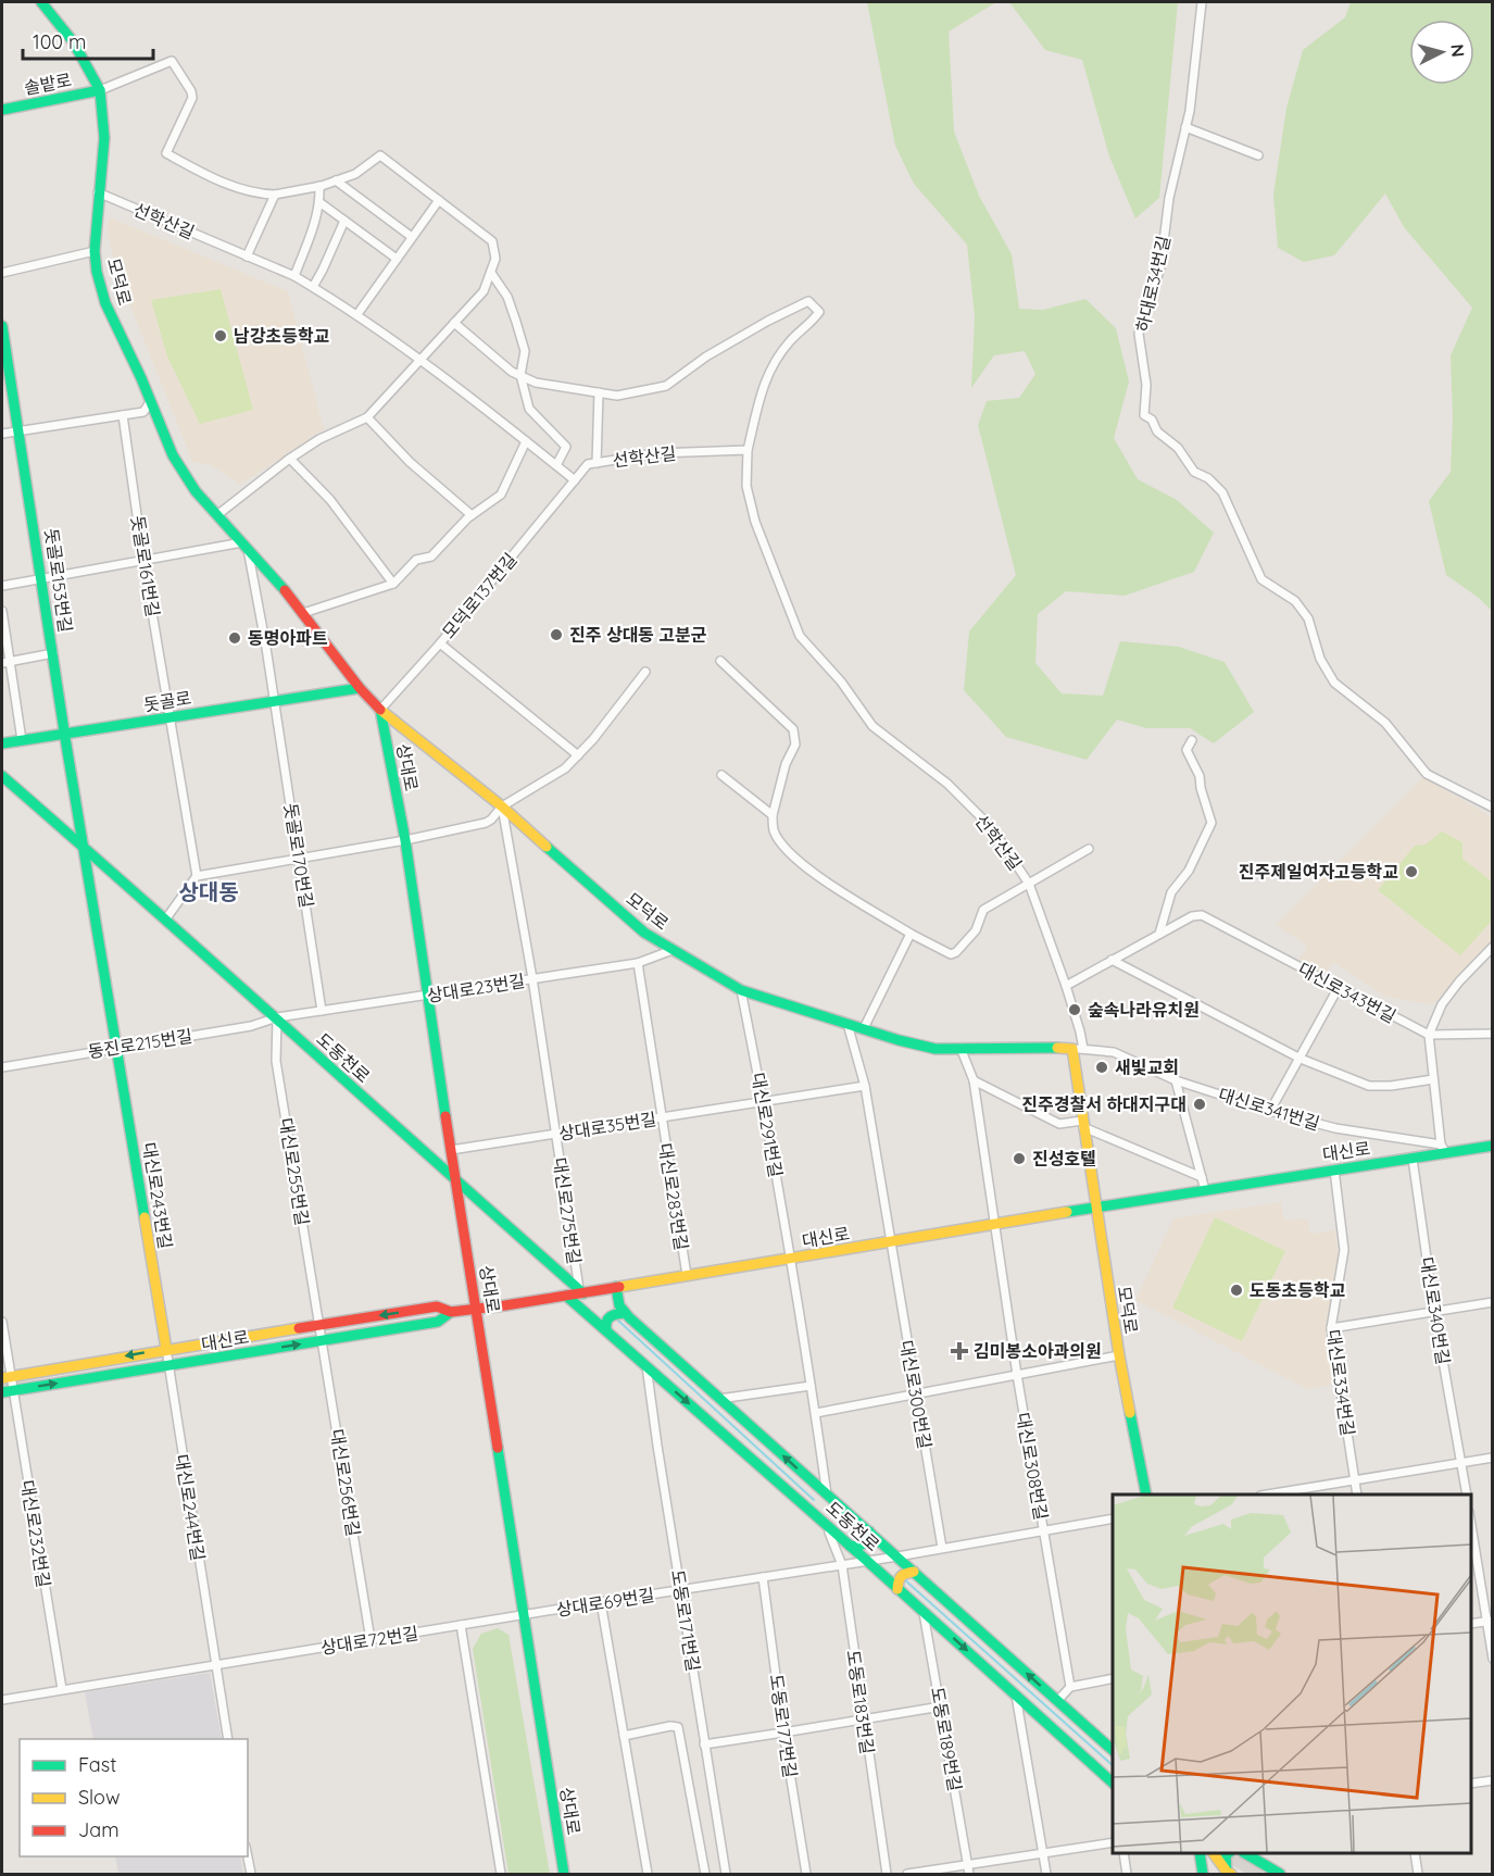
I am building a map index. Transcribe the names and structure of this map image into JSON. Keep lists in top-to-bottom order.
{
  "streets": {
    "street": [
      "솔밭로",
      "선학산길",
      "모덕로",
      "하대로34번길",
      "돗골로161번길",
      "돗골로153번길",
      "모덕로137번길",
      "돗골로",
      "상대로",
      "돗골로170번길",
      "상대로23번길",
      "대신로343번길",
      "동진로215번길",
      "도동천로",
      "대신로341번길",
      "대신로291번길",
      "상대로35번길",
      "대신로",
      "대신로255번길",
      "대신로243번길",
      "대신로283번길",
      "대신로275번길",
      "대신로340번길",
      "대신로334번길",
      "대신로300번길",
      "대신로308번길",
      "대신로256번길",
      "대신로244번길",
      "대신로232번길",
      "상대로69번길",
      "도동로171번길",
      "상대로72번길",
      "도동로183번길",
      "도동로177번길",
      "도동로189번길"
    ]
  },
  "crossings": [
    ["솔밭로", "모덕로"],
    ["선학산길", "모덕로"],
    ["선학산길", "모덕로137번길"],
    ["선학산길", "대신로341번길"],
    ["모덕로", "모덕로137번길"],
    ["모덕로", "돗골로"],
    ["모덕로", "상대로"],
    ["모덕로", "돗골로170번길"],
    ["모덕로", "상대로23번길"],
    ["모덕로", "대신로341번길"],
    ["모덕로", "대신로291번길"],
    ["모덕로", "대신로"],
    ["모덕로", "대신로275번길"],
    ["모덕로", "대신로300번길"],
    ["모덕로", "대신로308번길"],
    ["돗골로161번길", "돗골로"],
    ["돗골로153번길", "돗골로"],
    ["모덕로137번길", "상대로"],
    ["돗골로", "돗골로170번길"],
    ["상대로", "상대로23번길"],
    ["상대로", "도동천로"],
    ["상대로", "상대로35번길"],
    ["상대로", "대신로"],
    ["상대로", "상대로69번길"],
    ["상대로", "상대로72번길"],
    ["돗골로170번길", "상대로23번길"],
    ["상대로23번길", "동진로215번길"],
    ["상대로23번길", "도동천로"],
    ["상대로23번길", "대신로255번길"],
    ["상대로23번길", "대신로283번길"],
    ["상대로23번길", "대신로275번길"],
    ["동진로215번길", "도동천로"],
    ["동진로215번길", "대신로255번길"],
    ["동진로215번길", "대신로243번길"],
    ["도동천로", "대신로291번길"],
    ["도동천로", "대신로"],
    ["도동천로", "대신로255번길"],
    ["도동천로", "대신로275번길"],
    ["도동천로", "상대로69번길"],
    ["도동천로", "도동로171번길"],
    ["도동천로", "도동로189번길"],
    ["대신로291번길", "상대로35번길"],
    ["대신로291번길", "대신로"],
    ["상대로35번길", "대신로283번길"],
    ["상대로35번길", "대신로275번길"],
    ["상대로35번길", "대신로300번길"],
    ["대신로", "대신로255번길"],
    ["대신로", "대신로243번길"],
    ["대신로", "대신로283번길"],
    ["대신로", "대신로275번길"],
    ["대신로", "대신로340번길"],
    ["대신로", "대신로334번길"],
    ["대신로", "대신로300번길"],
    ["대신로", "대신로308번길"],
    ["대신로", "대신로256번길"],
    ["대신로", "대신로244번길"],
    ["대신로", "대신로232번길"],
    ["대신로255번길", "대신로256번길"],
    ["대신로243번길", "대신로244번길"],
    ["대신로300번길", "상대로69번길"],
    ["대신로308번길", "상대로69번길"],
    ["대신로256번길", "상대로72번길"],
    ["대신로244번길", "상대로72번길"],
    ["대신로232번길", "상대로72번길"],
    ["상대로69번길", "도동로171번길"],
    ["상대로69번길", "상대로72번길"],
    ["상대로69번길", "도동로183번길"],
    ["상대로69번길", "도동로177번길"]
  ],
  "districts": ["상대동"],
  "places": {
    "other": [
      "남강초등학교",
      "진주 상대동 고분군",
      "동명아파트",
      "진주제일여자고등학교",
      "숲속나라유치원",
      "새빛교회",
      "진주경찰서 하대지구대",
      "진성호텔",
      "도동초등학교"
    ],
    "health": ["김미봉소아과의원"]
  },
  "legend": ["Fast", "Slow", "Jam"],
  "scale_bar": "100 m",
  "north": "right"
}
